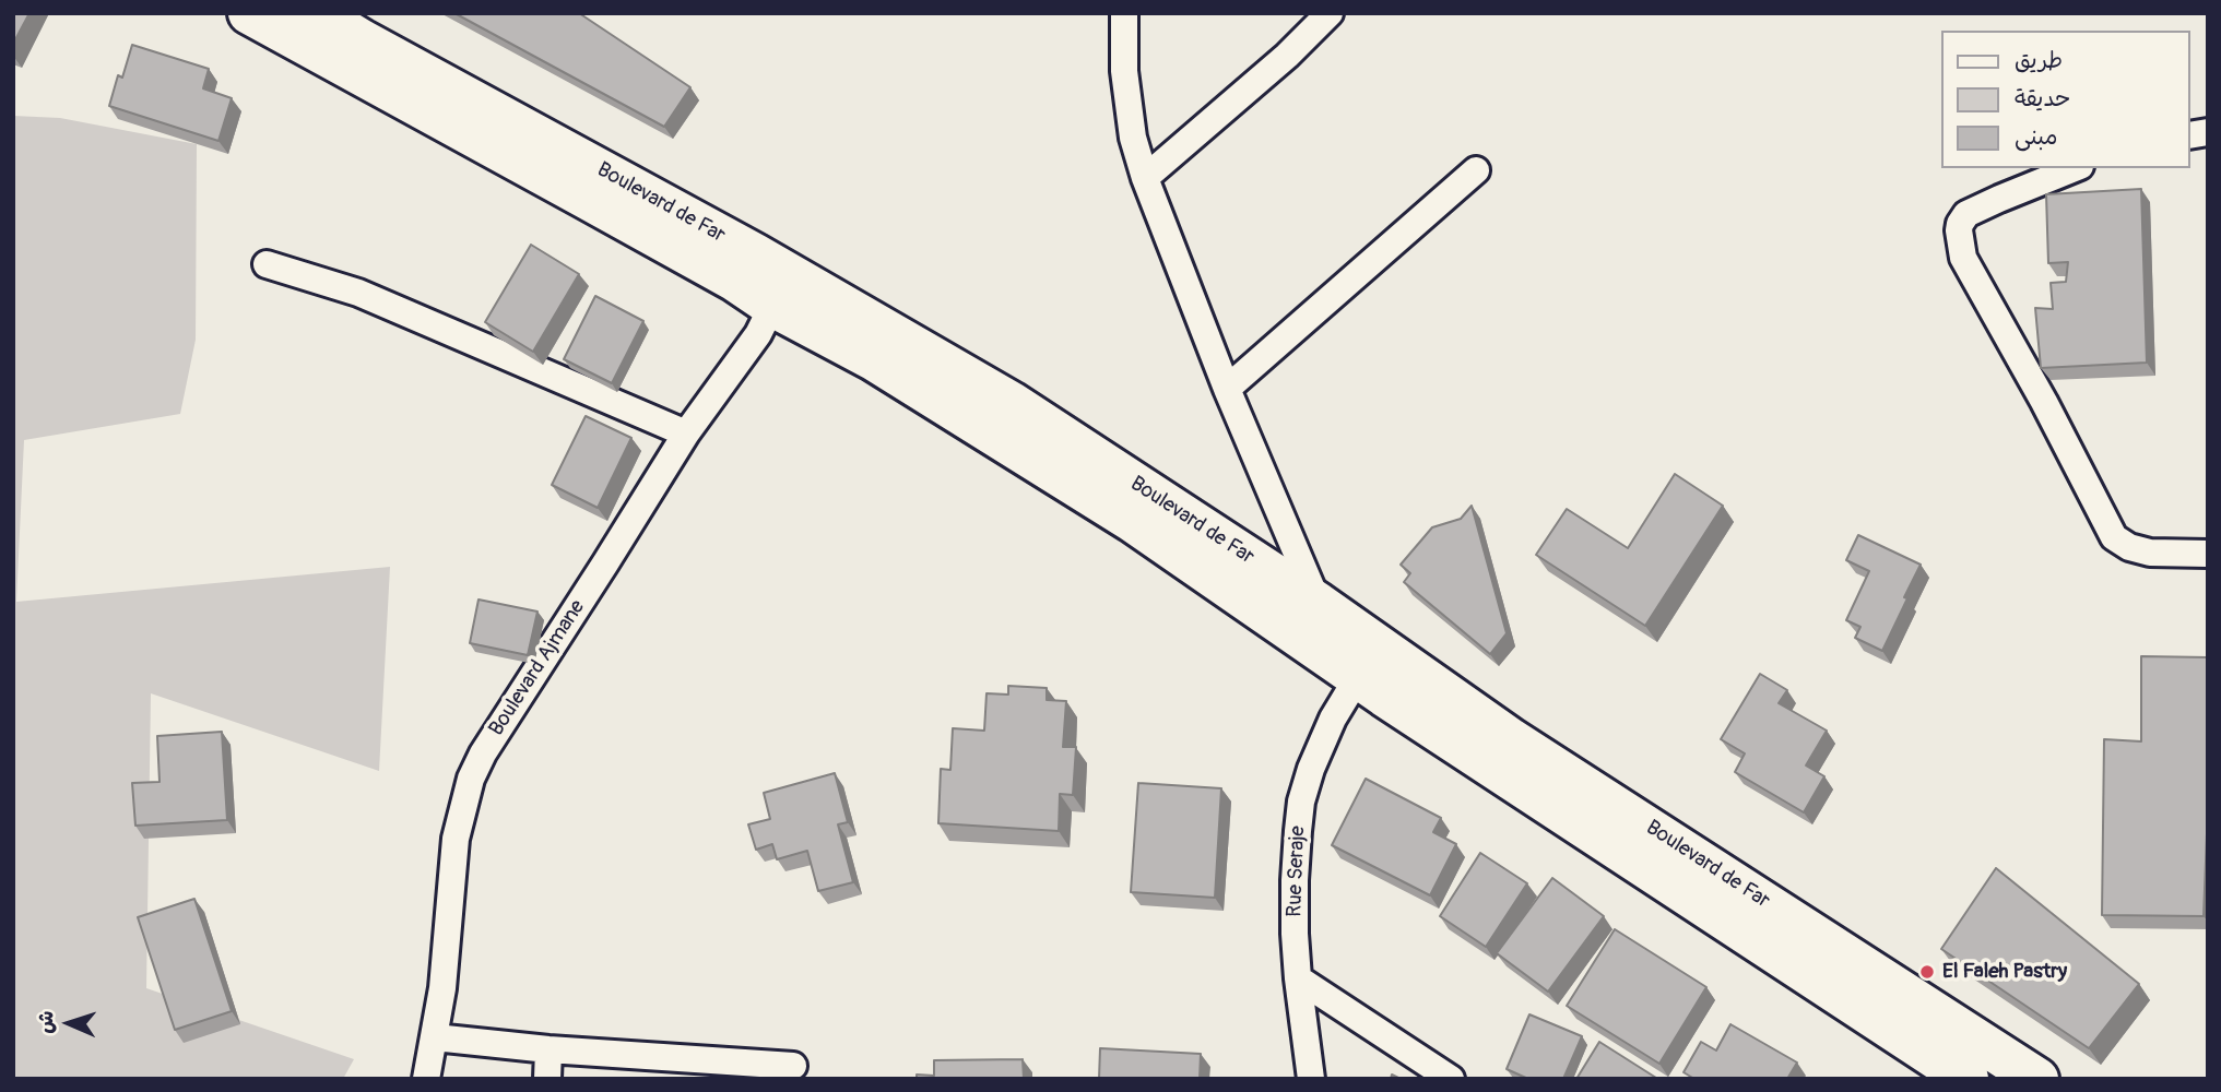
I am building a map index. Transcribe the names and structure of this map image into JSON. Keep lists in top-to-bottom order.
{
  "streets": {
    "highway": ["Boulevard de Far"],
    "street": ["Boulevard Ajmane", "Rue Seraje"]
  },
  "crossings": [
    ["Boulevard de Far", "Boulevard Ajmane"],
    ["Boulevard de Far", "Rue Seraje"]
  ],
  "places": ["El Faleh Pastry"],
  "legend": ["طريق", "حديقة", "مبنى"],
  "north": "left"
}
